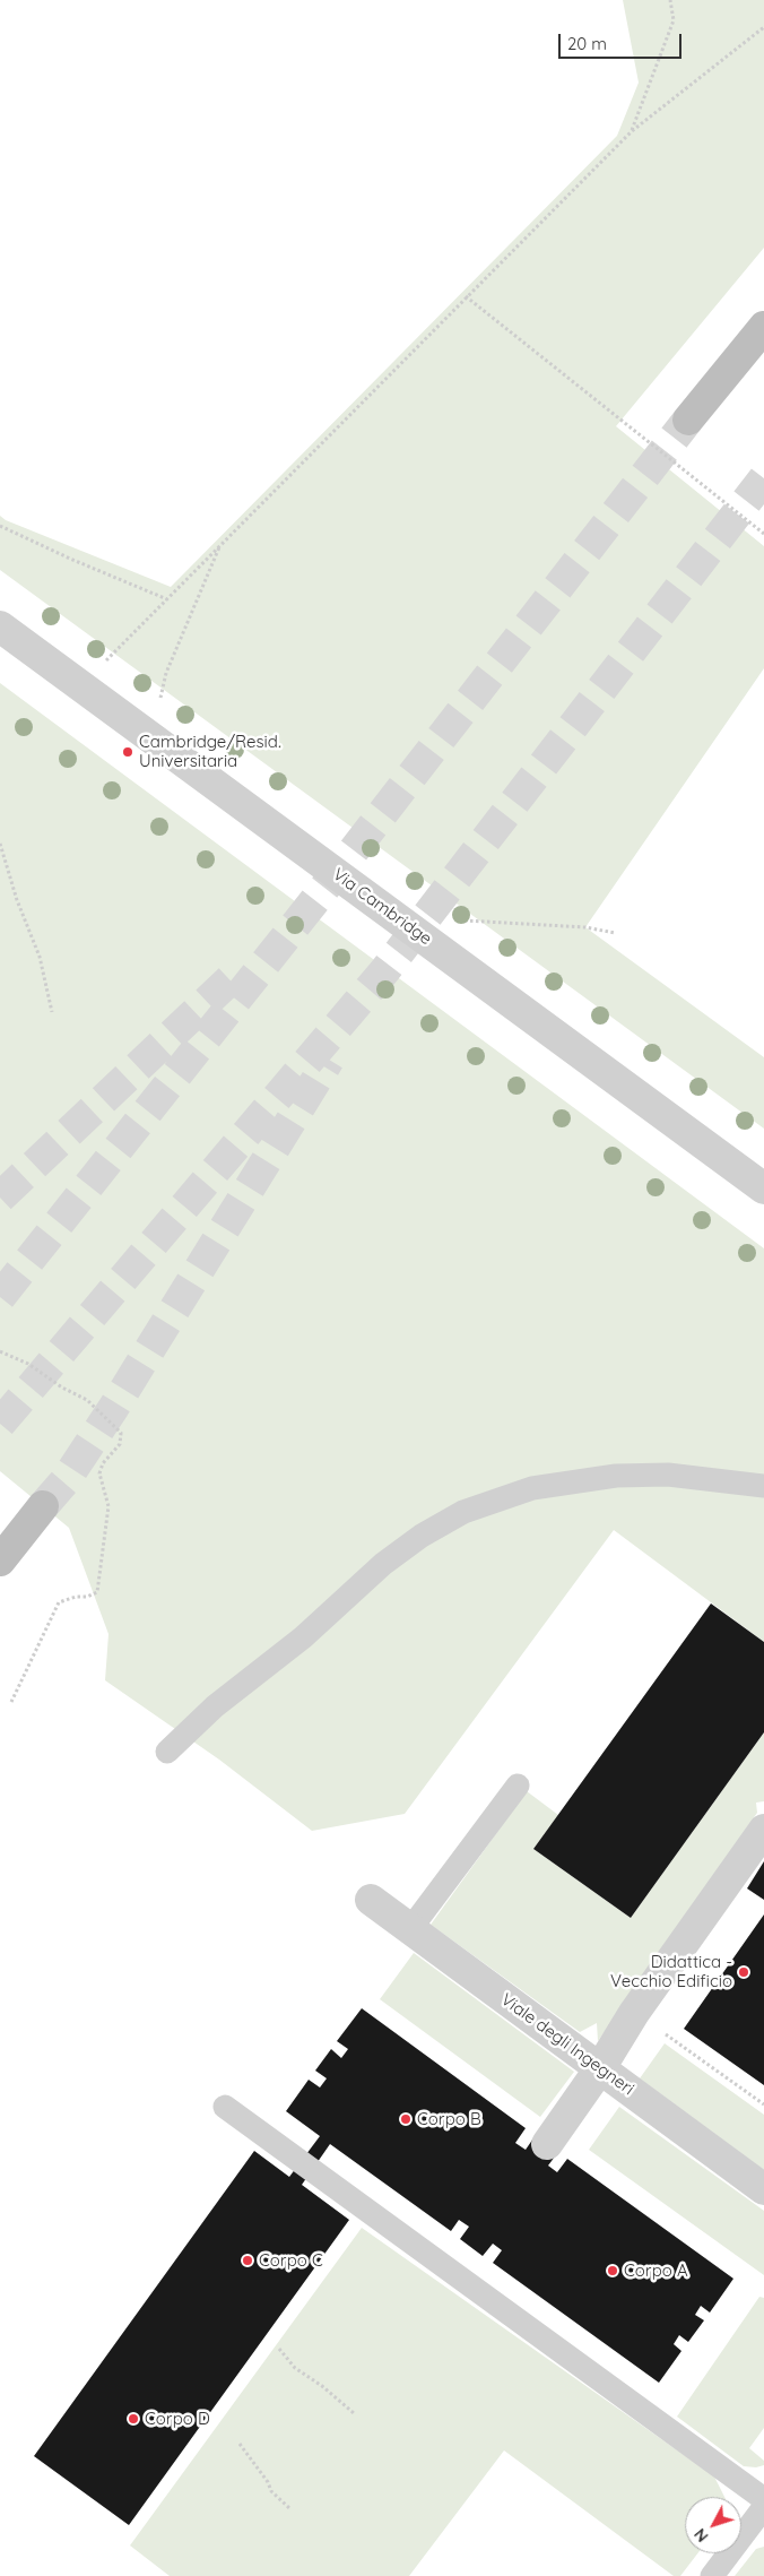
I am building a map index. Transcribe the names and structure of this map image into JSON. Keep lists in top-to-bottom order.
{
  "streets": {
    "street": ["Via Cambridge", "Viale degli Ingegneri"]
  },
  "places": [
    "Cambridge/Resid. Universitaria",
    "Didattica - Vecchio Edificio",
    "Corpo B",
    "Corpo C",
    "Corpo A",
    "Corpo D"
  ],
  "scale_bar": "20 m",
  "north": "bottom left"
}
